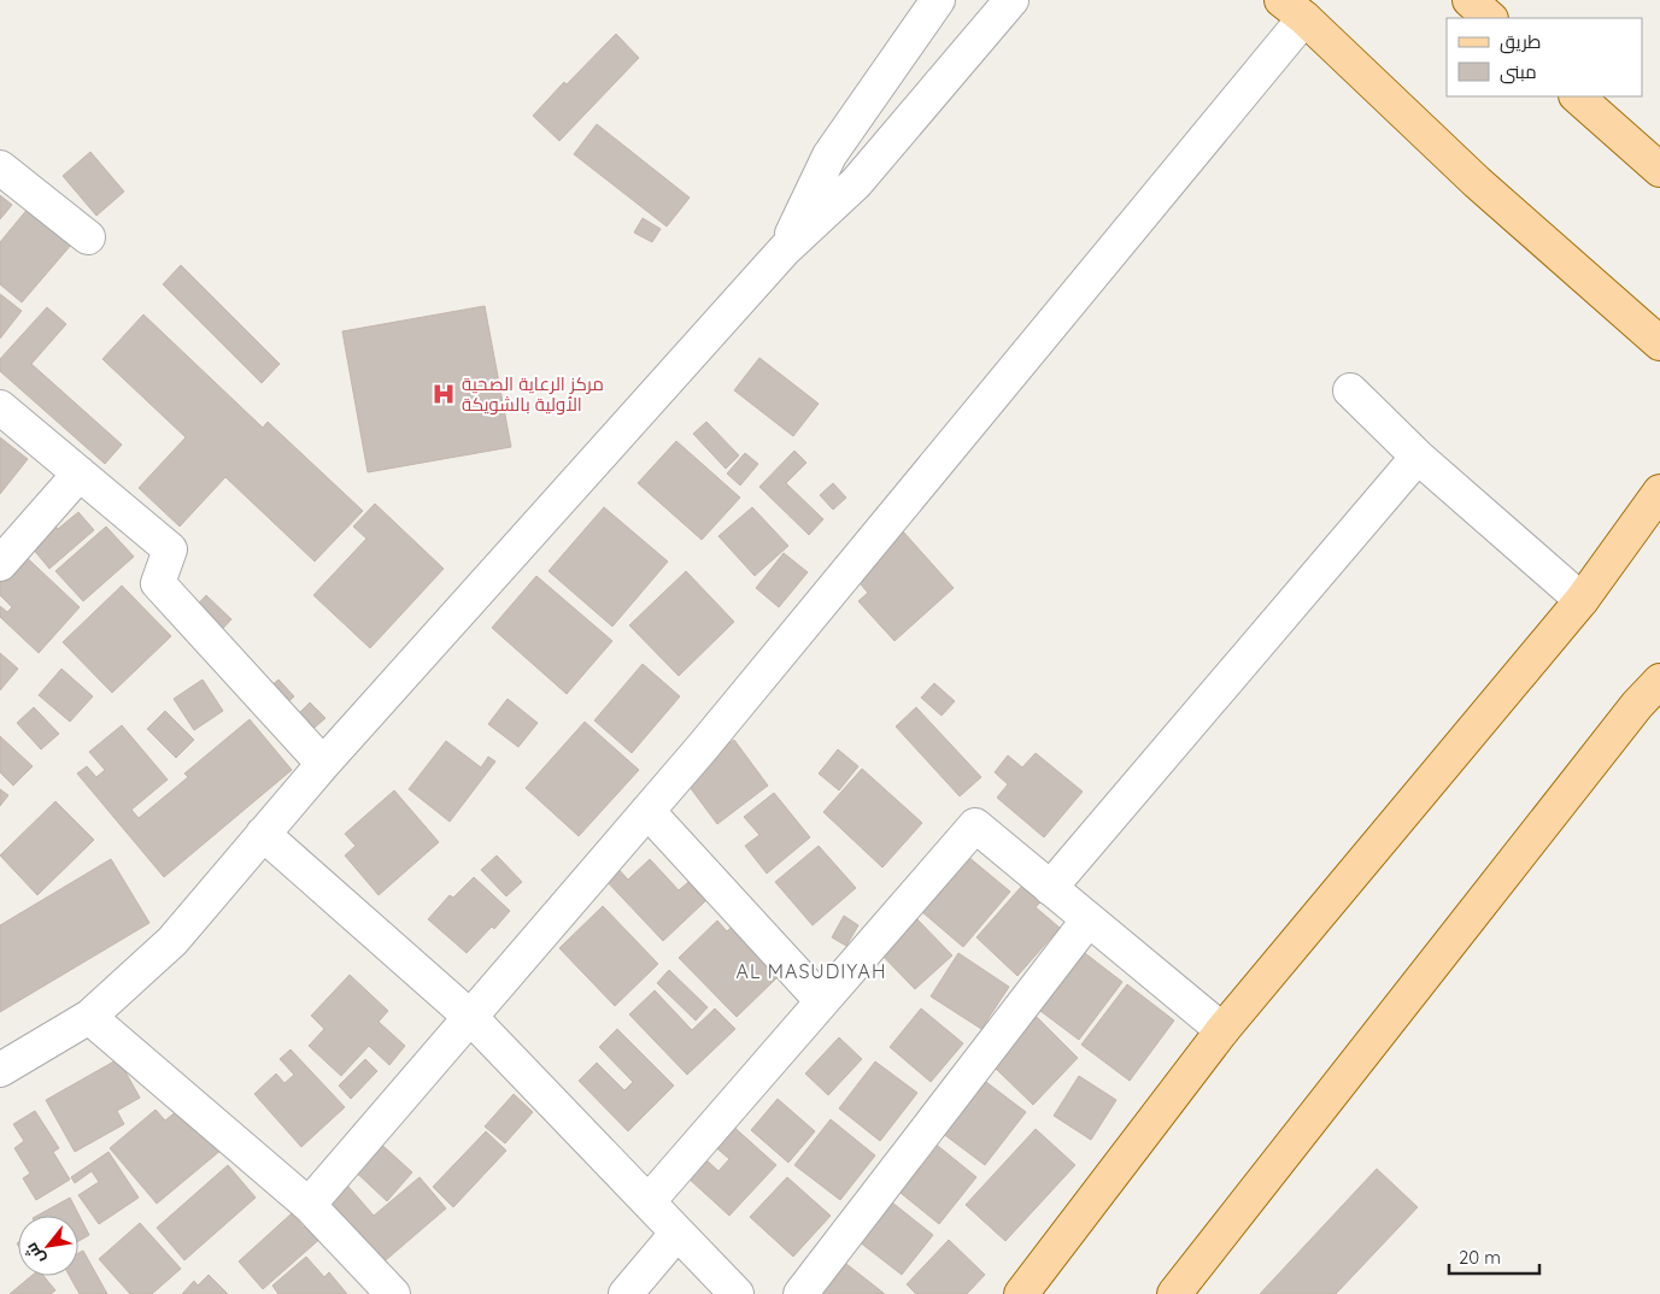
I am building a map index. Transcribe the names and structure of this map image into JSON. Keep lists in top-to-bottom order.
{
  "districts": ["AL MASUDIYAH"],
  "places": {
    "hospital": ["مركز الرعاية الصحية الأولية بالشويكة"]
  },
  "legend": ["طريق", "مبنى"],
  "scale_bar": "20 m",
  "north": "bottom left"
}
